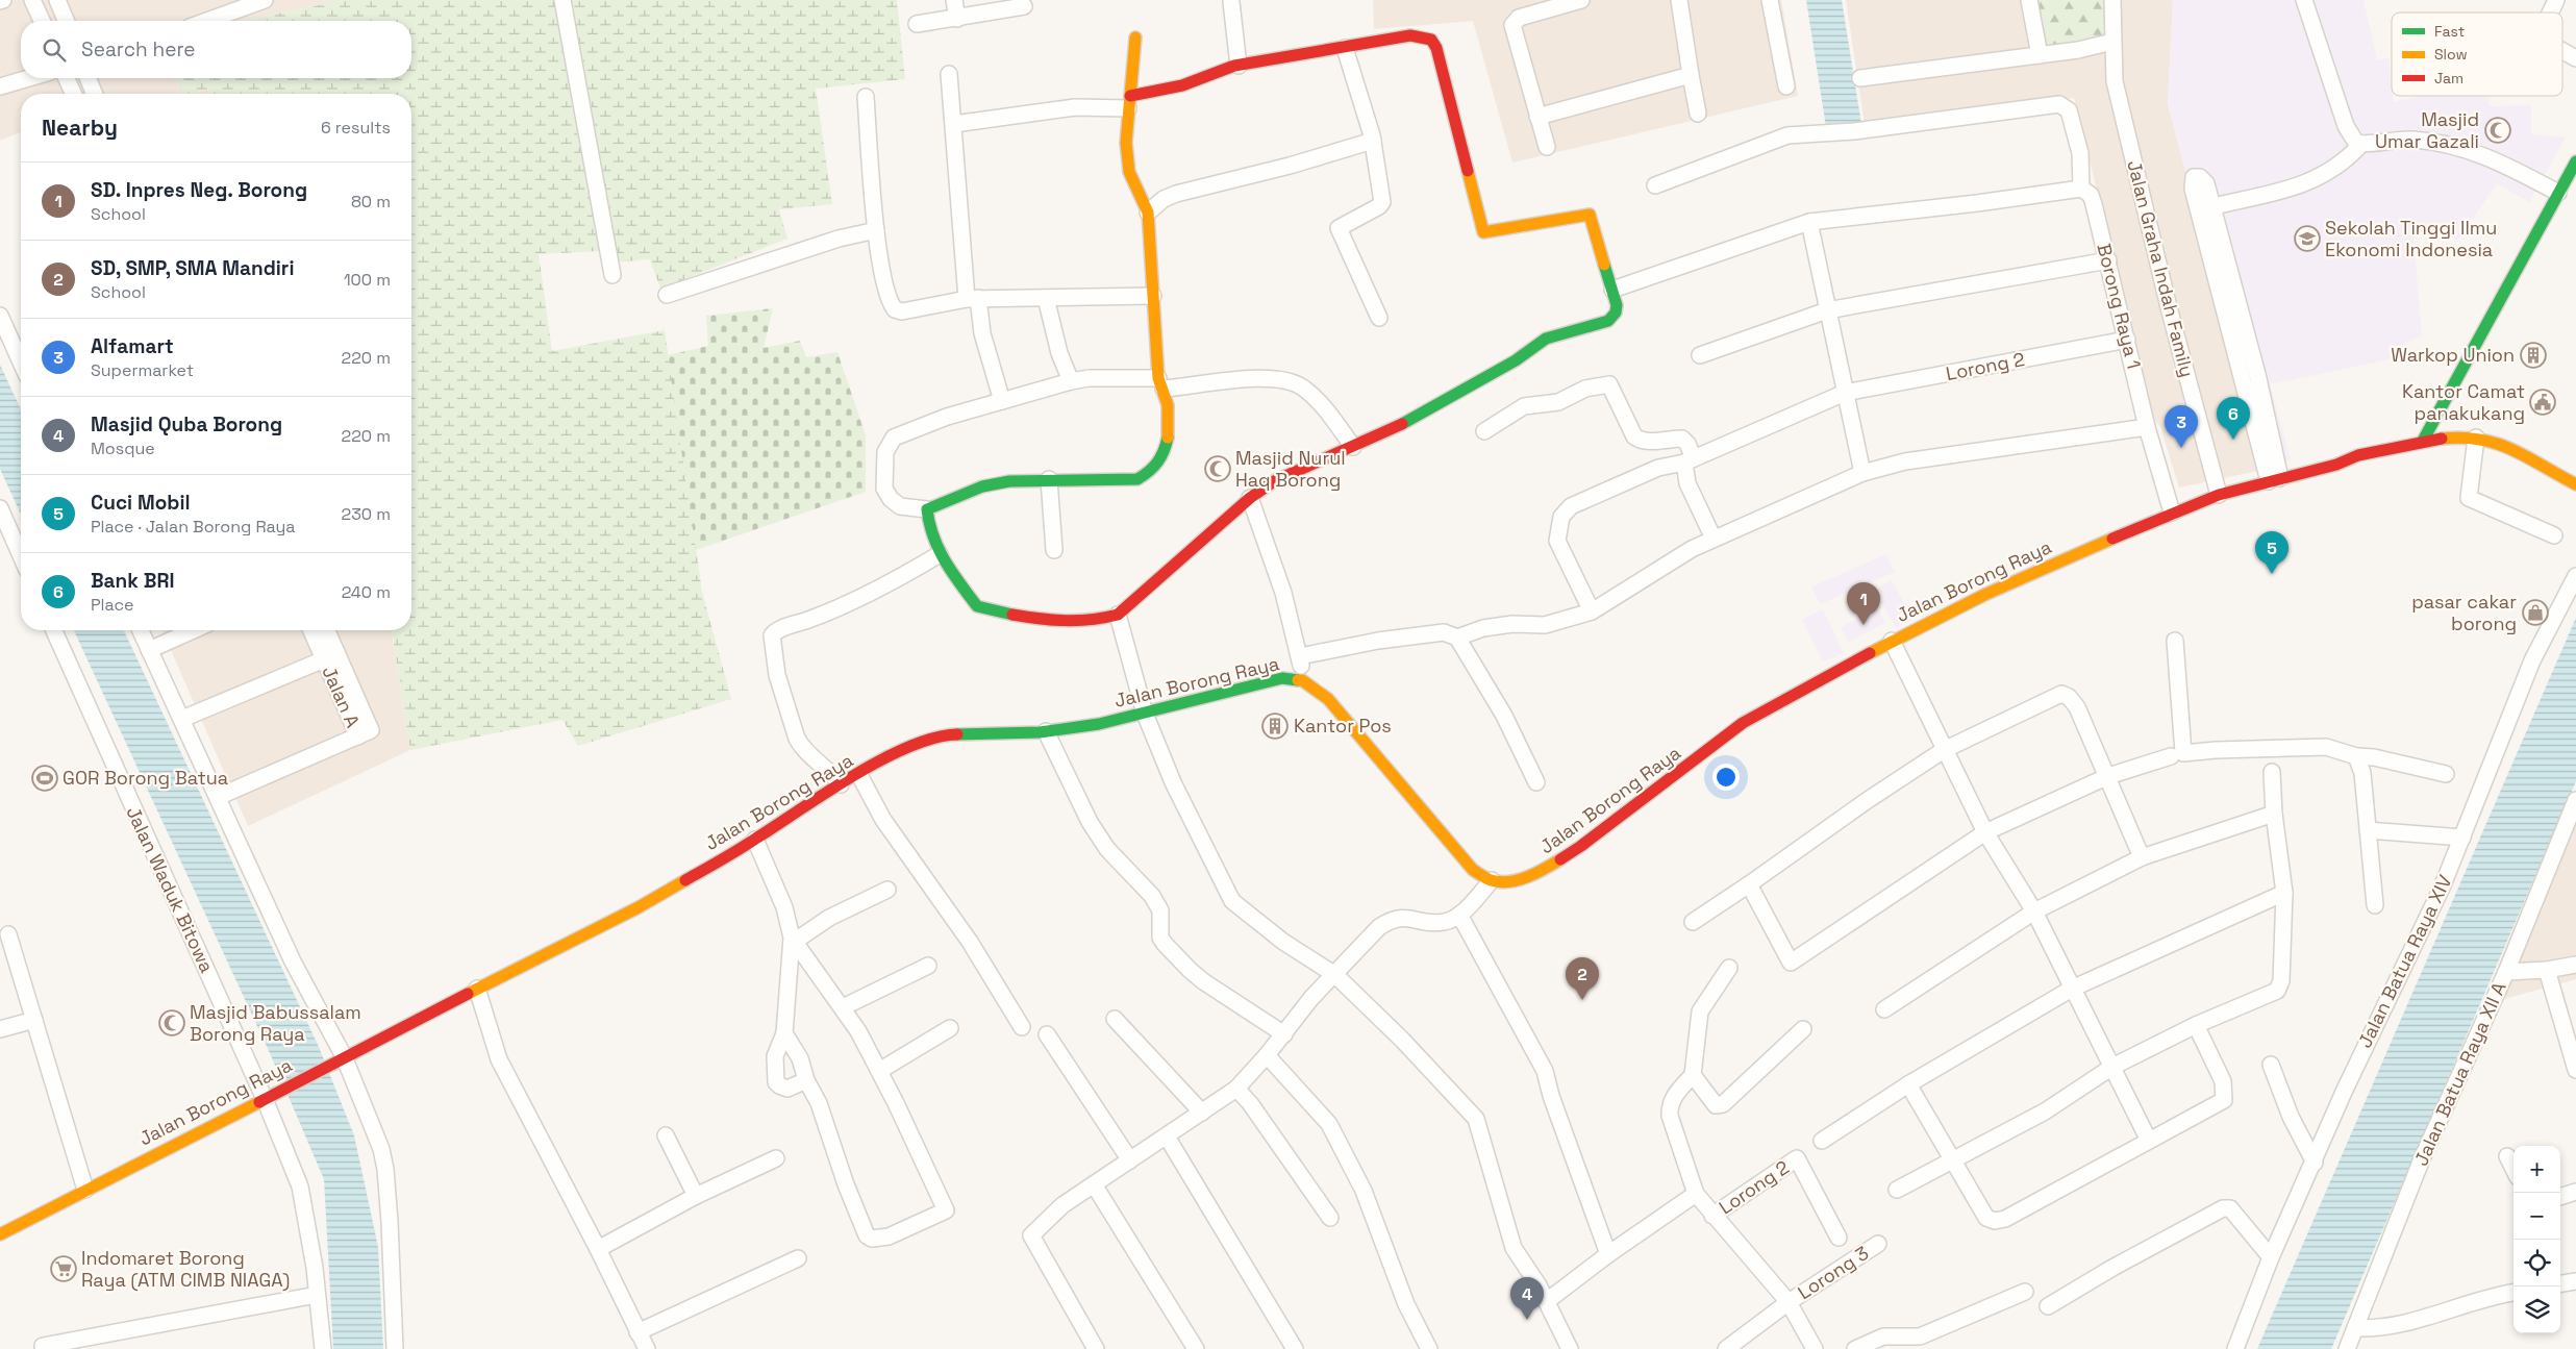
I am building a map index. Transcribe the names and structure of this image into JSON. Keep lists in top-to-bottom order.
{
  "streets": {
    "main road": ["Jalan Borong Raya"],
    "street": [
      "Jalan Graha Indah Family",
      "Borong Raya 1",
      "Lorong 2",
      "Jalan A",
      "Jalan Waduk Bitowa",
      "Jalan Batua Raya XIV",
      "Jalan Batua Raya XII A",
      "Lorong 3"
    ]
  },
  "crossings": [
    ["Jalan Graha Indah Family", "Jalan Borong Raya"],
    ["Borong Raya 1", "Lorong 2"],
    ["Borong Raya 1", "Jalan Borong Raya"],
    ["Jalan Borong Raya", "Jalan Waduk Bitowa"]
  ],
  "places": {
    "mosque": ["Masjid Umar Gazali", "Masjid Nurul Haq Borong", "Masjid Babussalam Borong Raya"],
    "school or university": ["Sekolah Tinggi Ilmu Ekonomi Indonesia"],
    "building": ["Warkop Union", "Kantor Pos"],
    "public building": ["Kantor Camat panakukang"],
    "shop": ["pasar cakar borong"],
    "sports": ["GOR Borong Batua"],
    "supermarket": ["Indomaret Borong Raya (ATM CIMB NIAGA)"]
  },
  "legend": ["Fast", "Slow", "Jam"],
  "page": {
    "search": "Search here",
    "heading": ["Nearby", "6 results"],
    "list": [
      {
        "mark": "1",
        "name": "SD. Inpres Neg. Borong",
        "note": "School",
        "value": "80 m"
      },
      {
        "mark": "2",
        "name": "SD, SMP, SMA Mandiri",
        "note": "School",
        "value": "100 m"
      },
      {
        "mark": "3",
        "name": "Alfamart",
        "note": "Supermarket",
        "value": "220 m"
      },
      {
        "mark": "4",
        "name": "Masjid Quba Borong",
        "note": "Mosque",
        "value": "220 m"
      },
      {
        "mark": "5",
        "name": "Cuci Mobil",
        "note": "Place · Jalan Borong Raya",
        "value": "230 m"
      },
      {
        "mark": "6",
        "name": "Bank BRI",
        "note": "Place",
        "value": "240 m"
      }
    ],
    "pins": [
      "6",
      "3",
      "5",
      "1",
      "2",
      "4"
    ],
    "map_buttons": ["+", "−"]
  }
}
